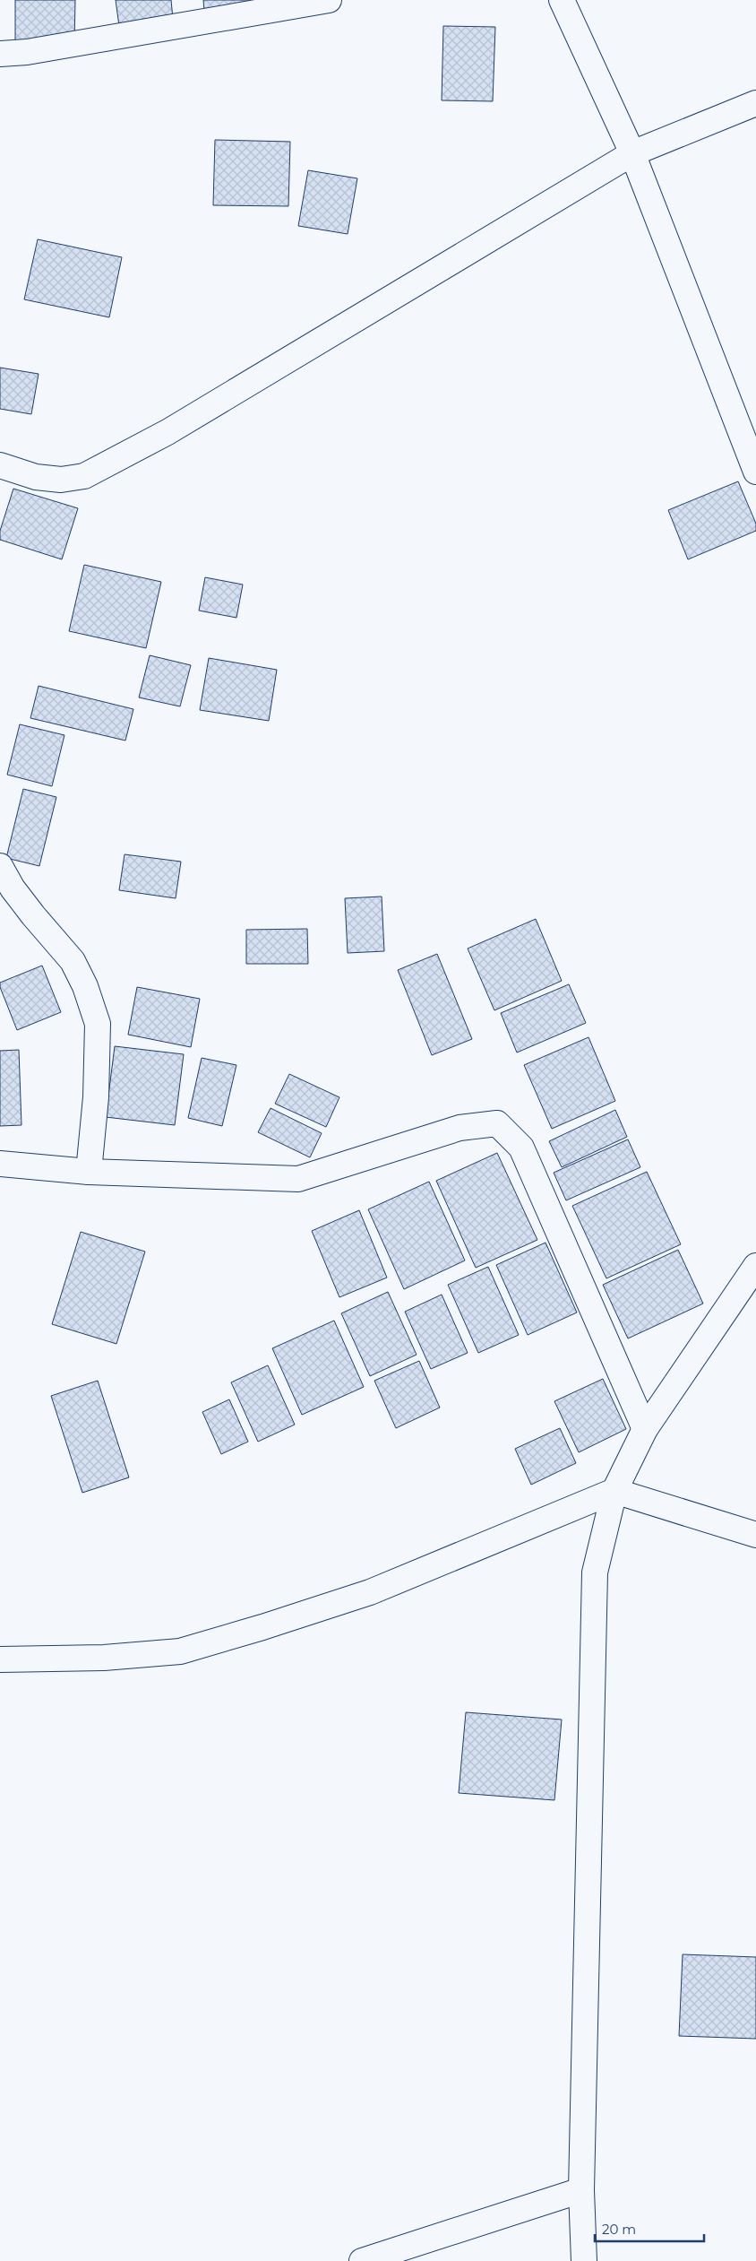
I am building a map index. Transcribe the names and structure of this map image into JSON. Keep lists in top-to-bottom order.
{
  "scale_bar": "20 m"
}
